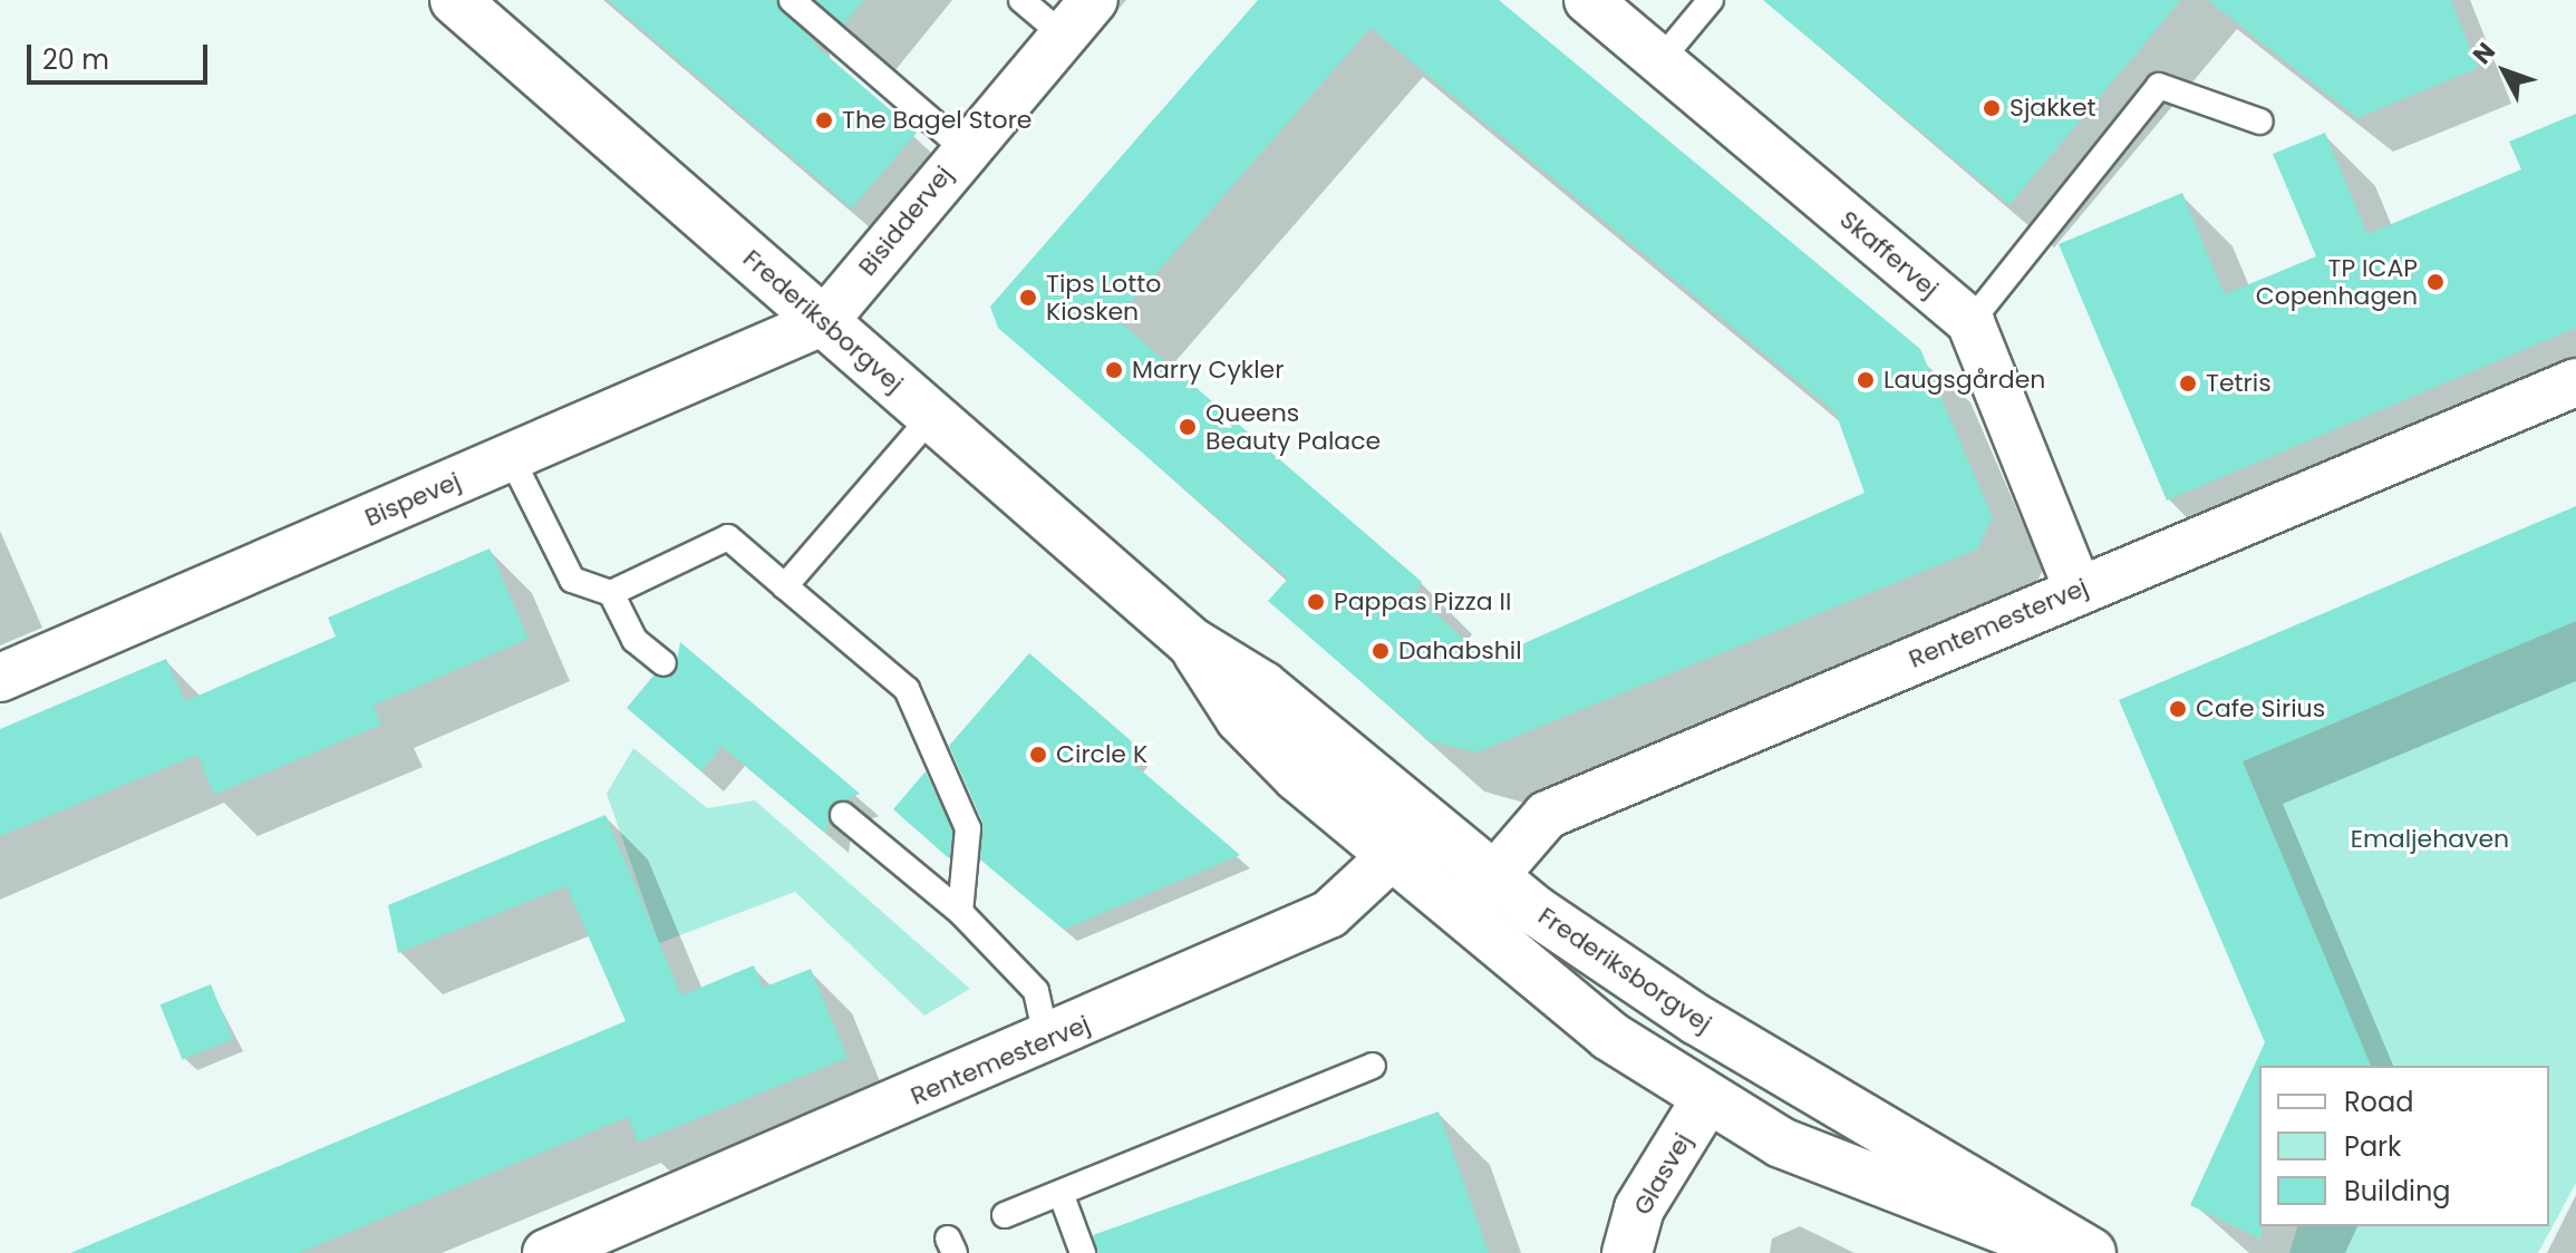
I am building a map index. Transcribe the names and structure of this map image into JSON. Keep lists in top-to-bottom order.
{
  "streets": {
    "street": [
      "Bisiddervej",
      "Skaffervej",
      "Frederiksborgvej",
      "Bispevej",
      "Rentemestervej",
      "Glasvej"
    ]
  },
  "crossings": [
    ["Bisiddervej", "Frederiksborgvej"],
    ["Bisiddervej", "Bispevej"],
    ["Skaffervej", "Rentemestervej"],
    ["Frederiksborgvej", "Bispevej"],
    ["Frederiksborgvej", "Rentemestervej"],
    ["Frederiksborgvej", "Glasvej"]
  ],
  "parks": ["Emaljehaven"],
  "places": [
    "Sjakket",
    "The Bagel Store",
    "TP ICAP Copenhagen",
    "Tips Lotto Kiosken",
    "Marry Cykler",
    "Laugsgården",
    "Tetris",
    "Queens Beauty Palace",
    "Pappas Pizza II",
    "Dahabshil",
    "Cafe Sirius",
    "Circle K"
  ],
  "legend": ["Road", "Park", "Building"],
  "scale_bar": "20 m",
  "north": "top left"
}
